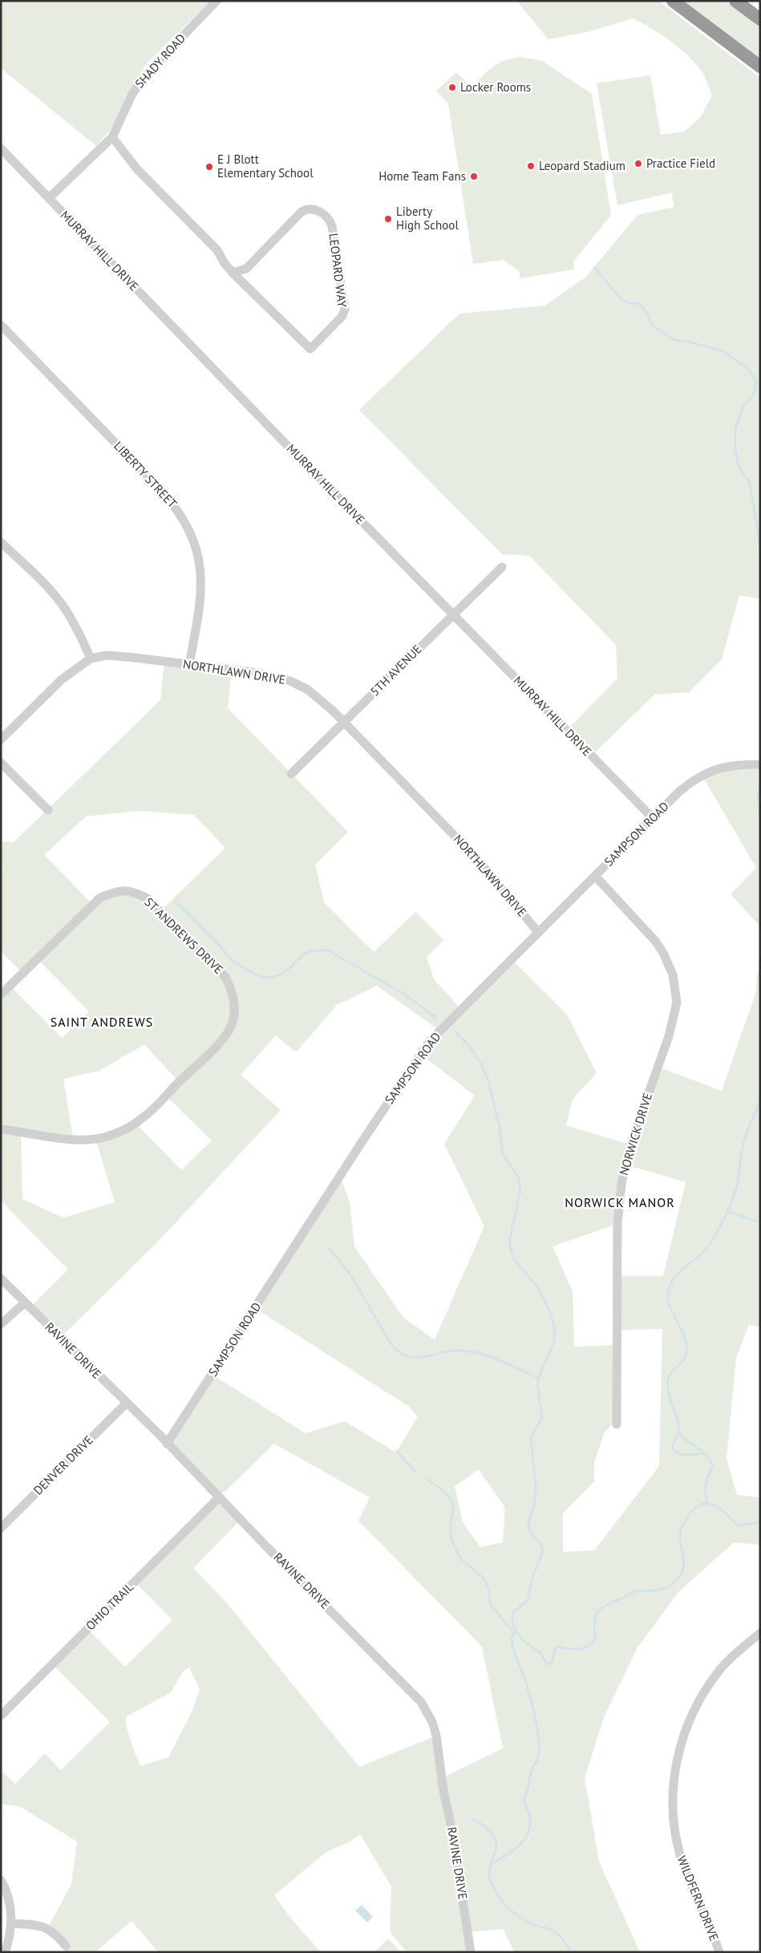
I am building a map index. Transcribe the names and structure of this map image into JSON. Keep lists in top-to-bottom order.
{
  "streets": {
    "street": [
      "SHADY ROAD",
      "MURRAY HILL DRIVE",
      "LEOPARD WAY",
      "LIBERTY STREET",
      "5TH AVENUE",
      "NORTHLAWN DRIVE",
      "SAMPSON ROAD",
      "ST ANDREWS DRIVE",
      "NORWICK DRIVE",
      "RAVINE DRIVE",
      "DENVER DRIVE",
      "OHIO TRAIL",
      "WILDFERN DRIVE"
    ]
  },
  "crossings": [
    ["SHADY ROAD", "MURRAY HILL DRIVE"],
    ["SHADY ROAD", "LEOPARD WAY"],
    ["MURRAY HILL DRIVE", "5TH AVENUE"],
    ["MURRAY HILL DRIVE", "SAMPSON ROAD"],
    ["LIBERTY STREET", "NORTHLAWN DRIVE"],
    ["5TH AVENUE", "NORTHLAWN DRIVE"],
    ["NORTHLAWN DRIVE", "SAMPSON ROAD"],
    ["SAMPSON ROAD", "NORWICK DRIVE"],
    ["SAMPSON ROAD", "RAVINE DRIVE"],
    ["RAVINE DRIVE", "DENVER DRIVE"],
    ["RAVINE DRIVE", "OHIO TRAIL"]
  ],
  "districts": ["SAINT ANDREWS", "NORWICK MANOR"],
  "places": [
    "Locker Rooms",
    "Practice Field",
    "Leopard Stadium",
    "E J Blott Elementary School",
    "Home Team Fans",
    "Liberty High School"
  ]
}
